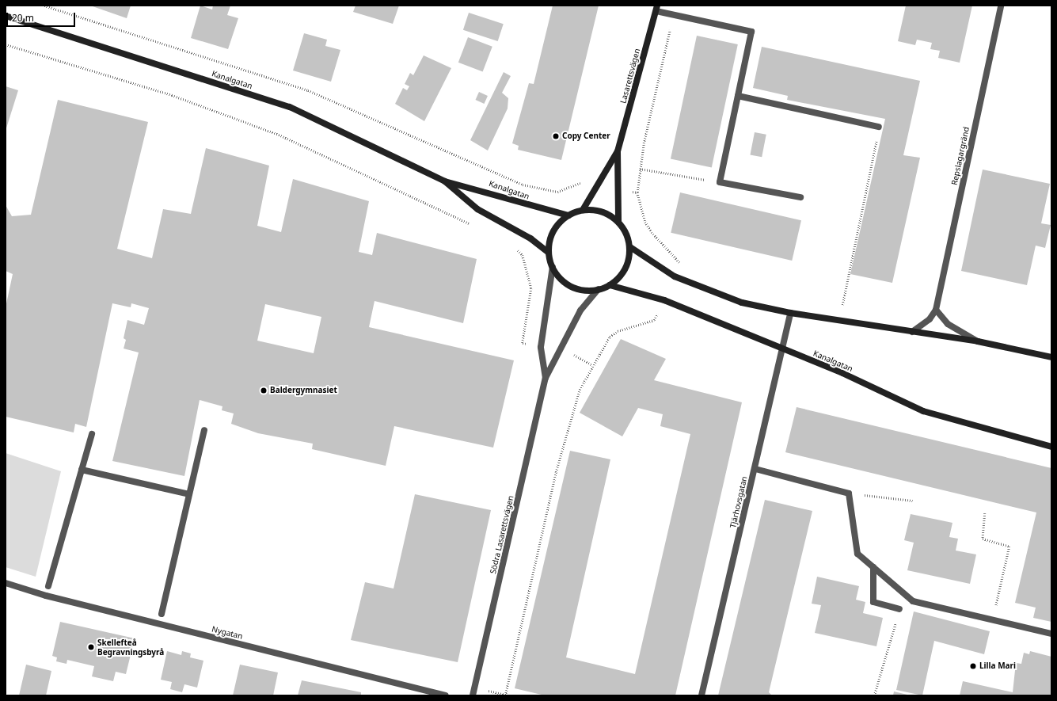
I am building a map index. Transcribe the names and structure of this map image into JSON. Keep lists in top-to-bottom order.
{
  "streets": {
    "main road": ["Lasarettsvägen", "Kanalgatan"],
    "street": [
      "Repslagargränd",
      "Tjärhovsgatan",
      "Södra Lasarettsvägen",
      "Nygatan"
    ]
  },
  "crossings": [
    ["Lasarettsvägen", "Kanalgatan"],
    ["Lasarettsvägen", "Södra Lasarettsvägen"],
    ["Kanalgatan", "Tjärhovsgatan"],
    ["Kanalgatan", "Södra Lasarettsvägen"]
  ],
  "places": [
    "Copy Center",
    "Baldergymnasiet",
    "Skellefteå Begravningsbyrå",
    "Lilla Mari"
  ],
  "scale_bar": "20 m"
}
